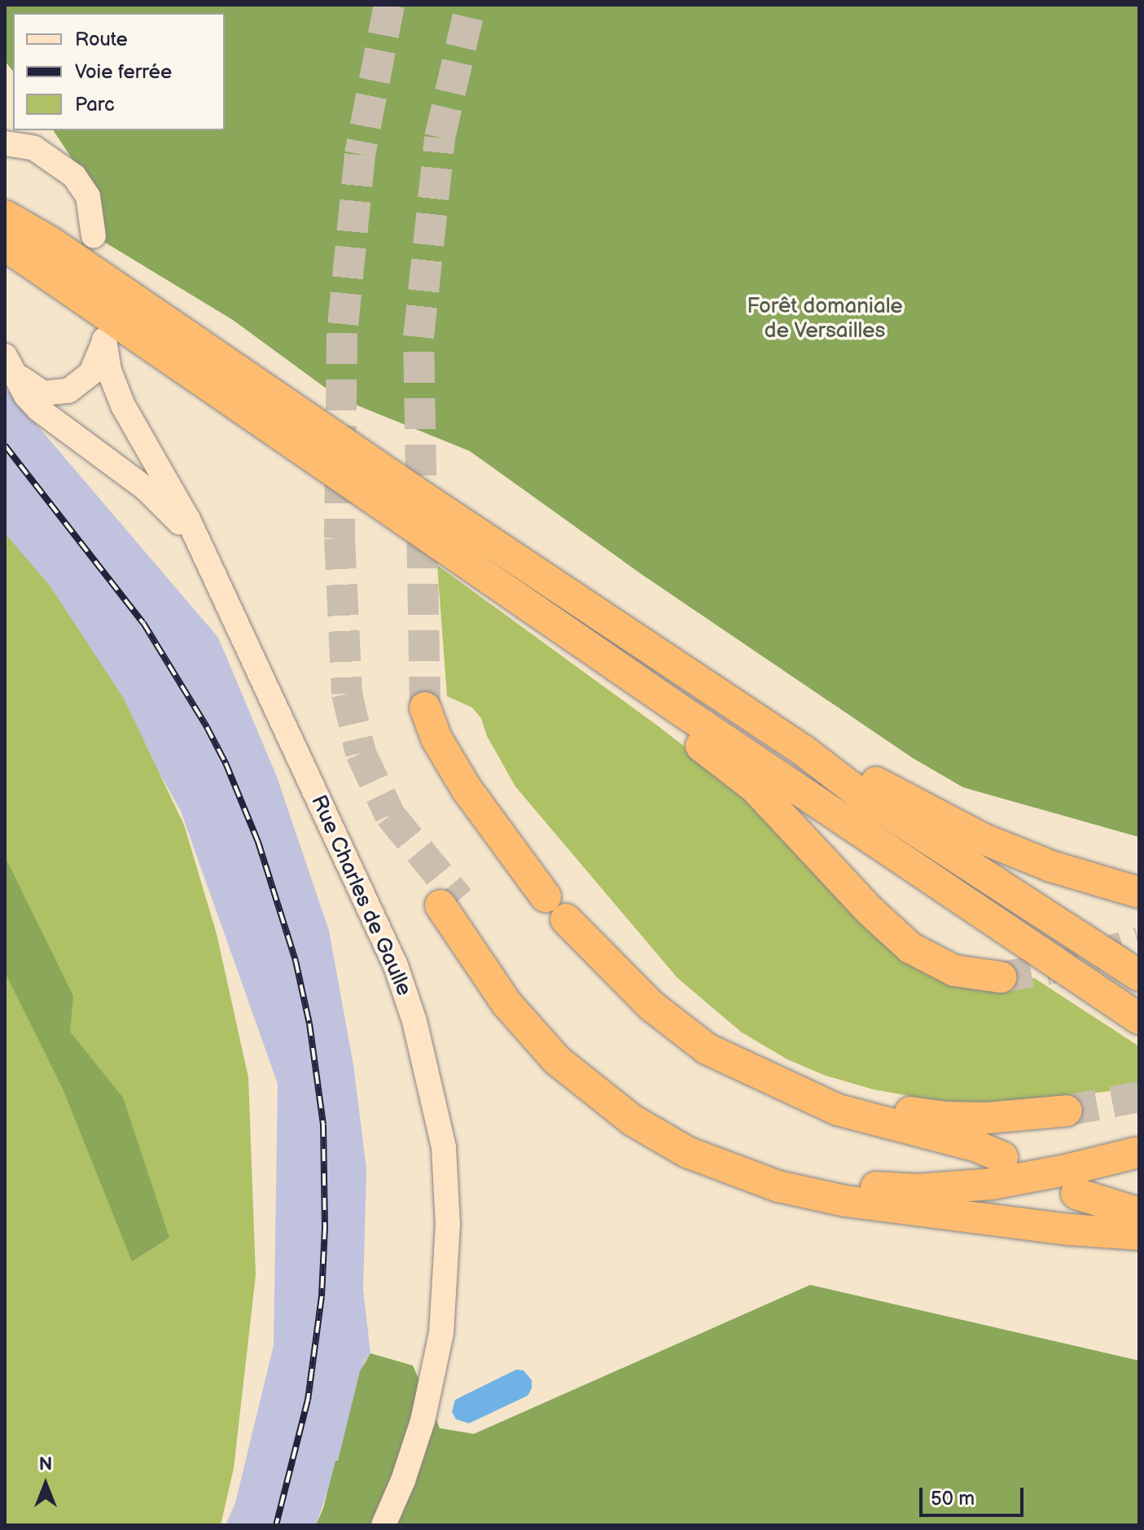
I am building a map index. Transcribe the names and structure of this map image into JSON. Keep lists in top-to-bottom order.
{
  "streets": {
    "main road": ["Rue Charles de Gaulle"]
  },
  "parks": ["Forêt domaniale de Versailles"],
  "legend": ["Route", "Voie ferrée", "Parc"],
  "scale_bar": "50 m",
  "north": "top"
}
